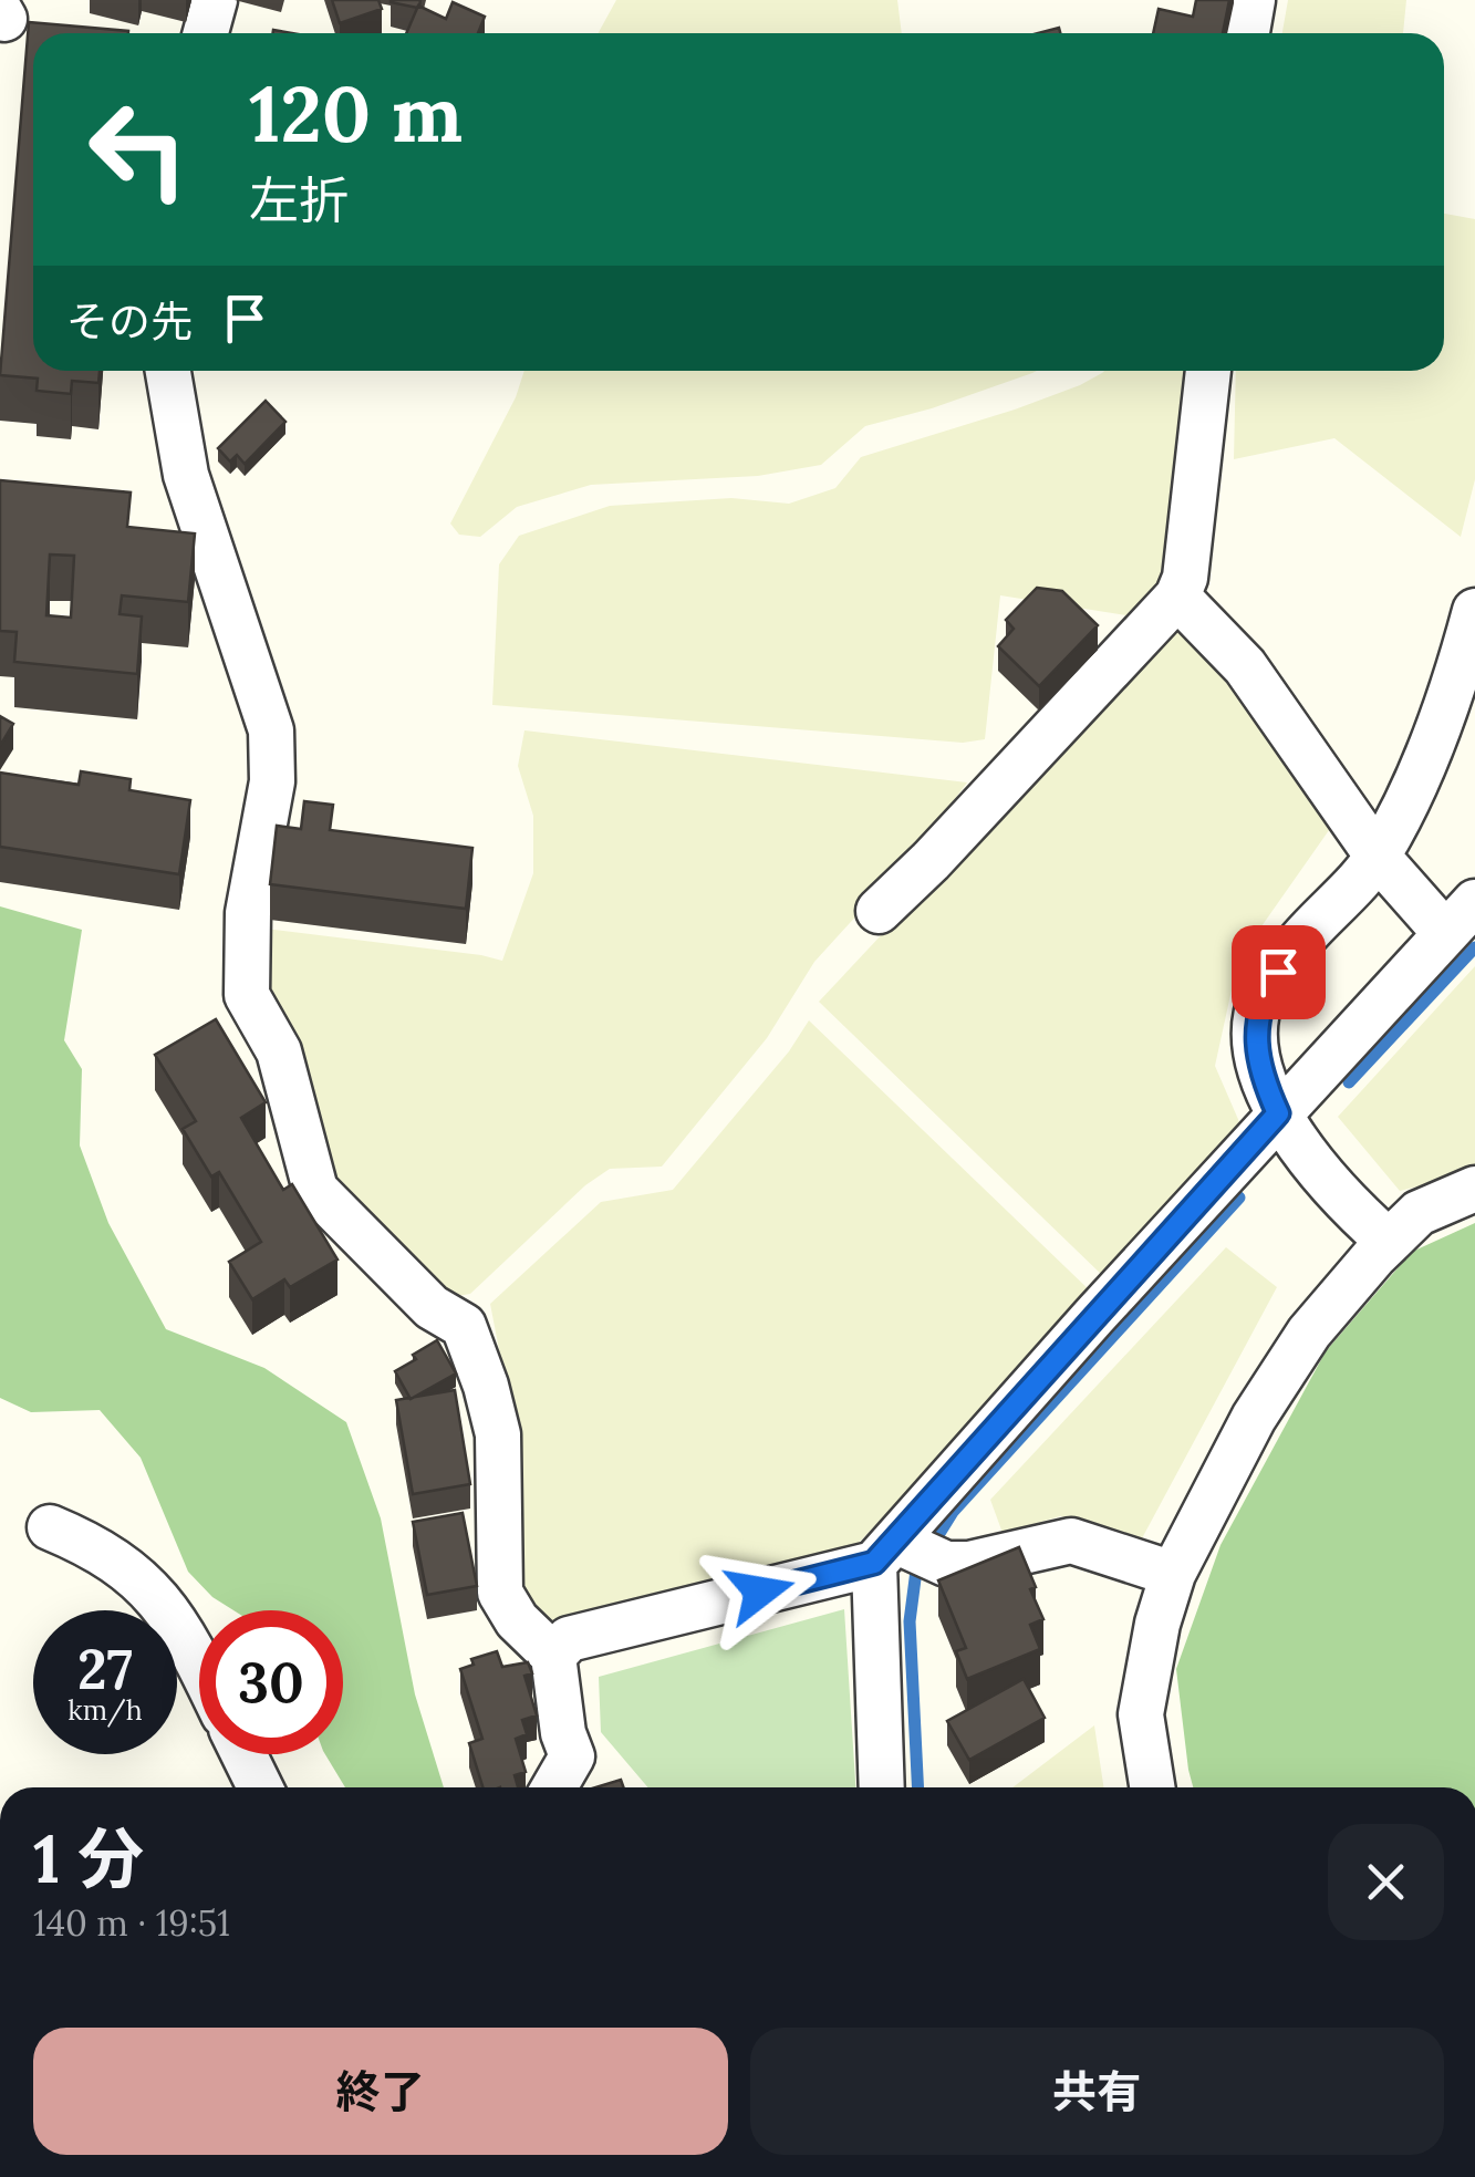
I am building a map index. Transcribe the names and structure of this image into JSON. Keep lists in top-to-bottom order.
{
  "page": {
    "turn": ["120 m", "左折"],
    "then": "その先",
    "speed": "27 km/h",
    "limit": "30",
    "heading": ["1 分", "140 m · 19:51"],
    "buttons": ["終了", "共有"]
  }
}
